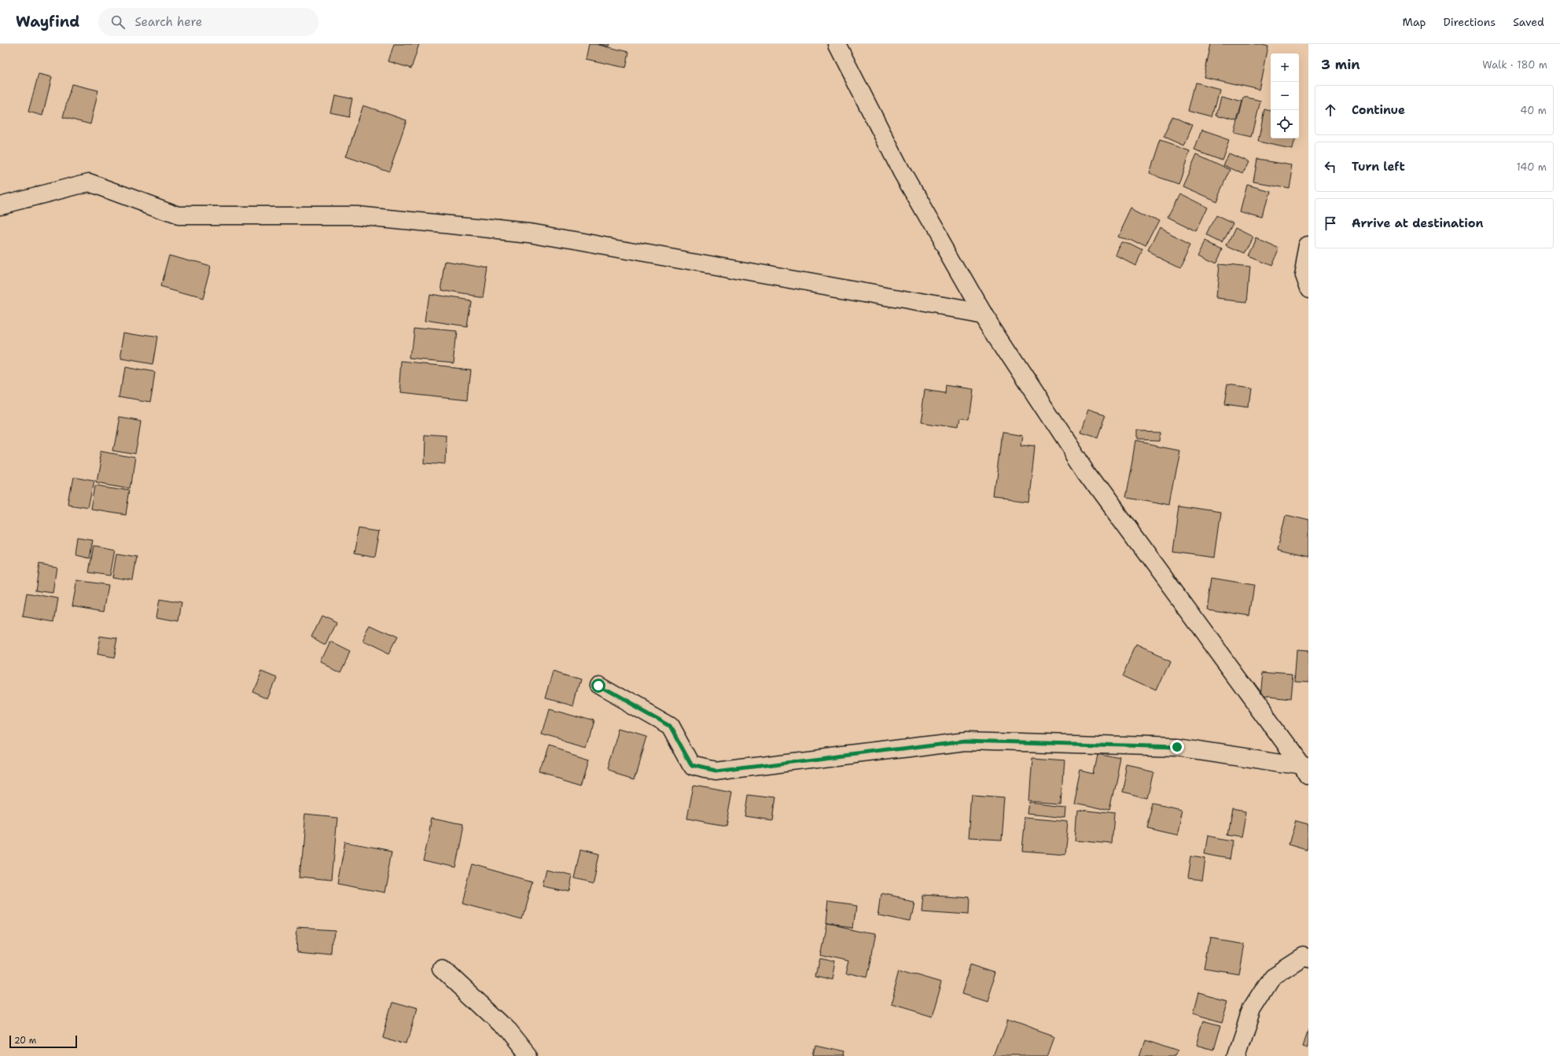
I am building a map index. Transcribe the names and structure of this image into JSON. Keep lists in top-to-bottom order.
{
  "scale_bar": "20 m",
  "page": {
    "header": "Wayfind",
    "search": "Search here",
    "nav": ["Map", "Directions", "Saved"],
    "heading": ["3 min", "Walk · 180 m"],
    "map_buttons": ["+", "−"],
    "list": [
      ["Continue", "40 m"],
      ["Turn left", "140 m"],
      "Arrive at destination"
    ],
    "scale": "20 m"
  }
}
